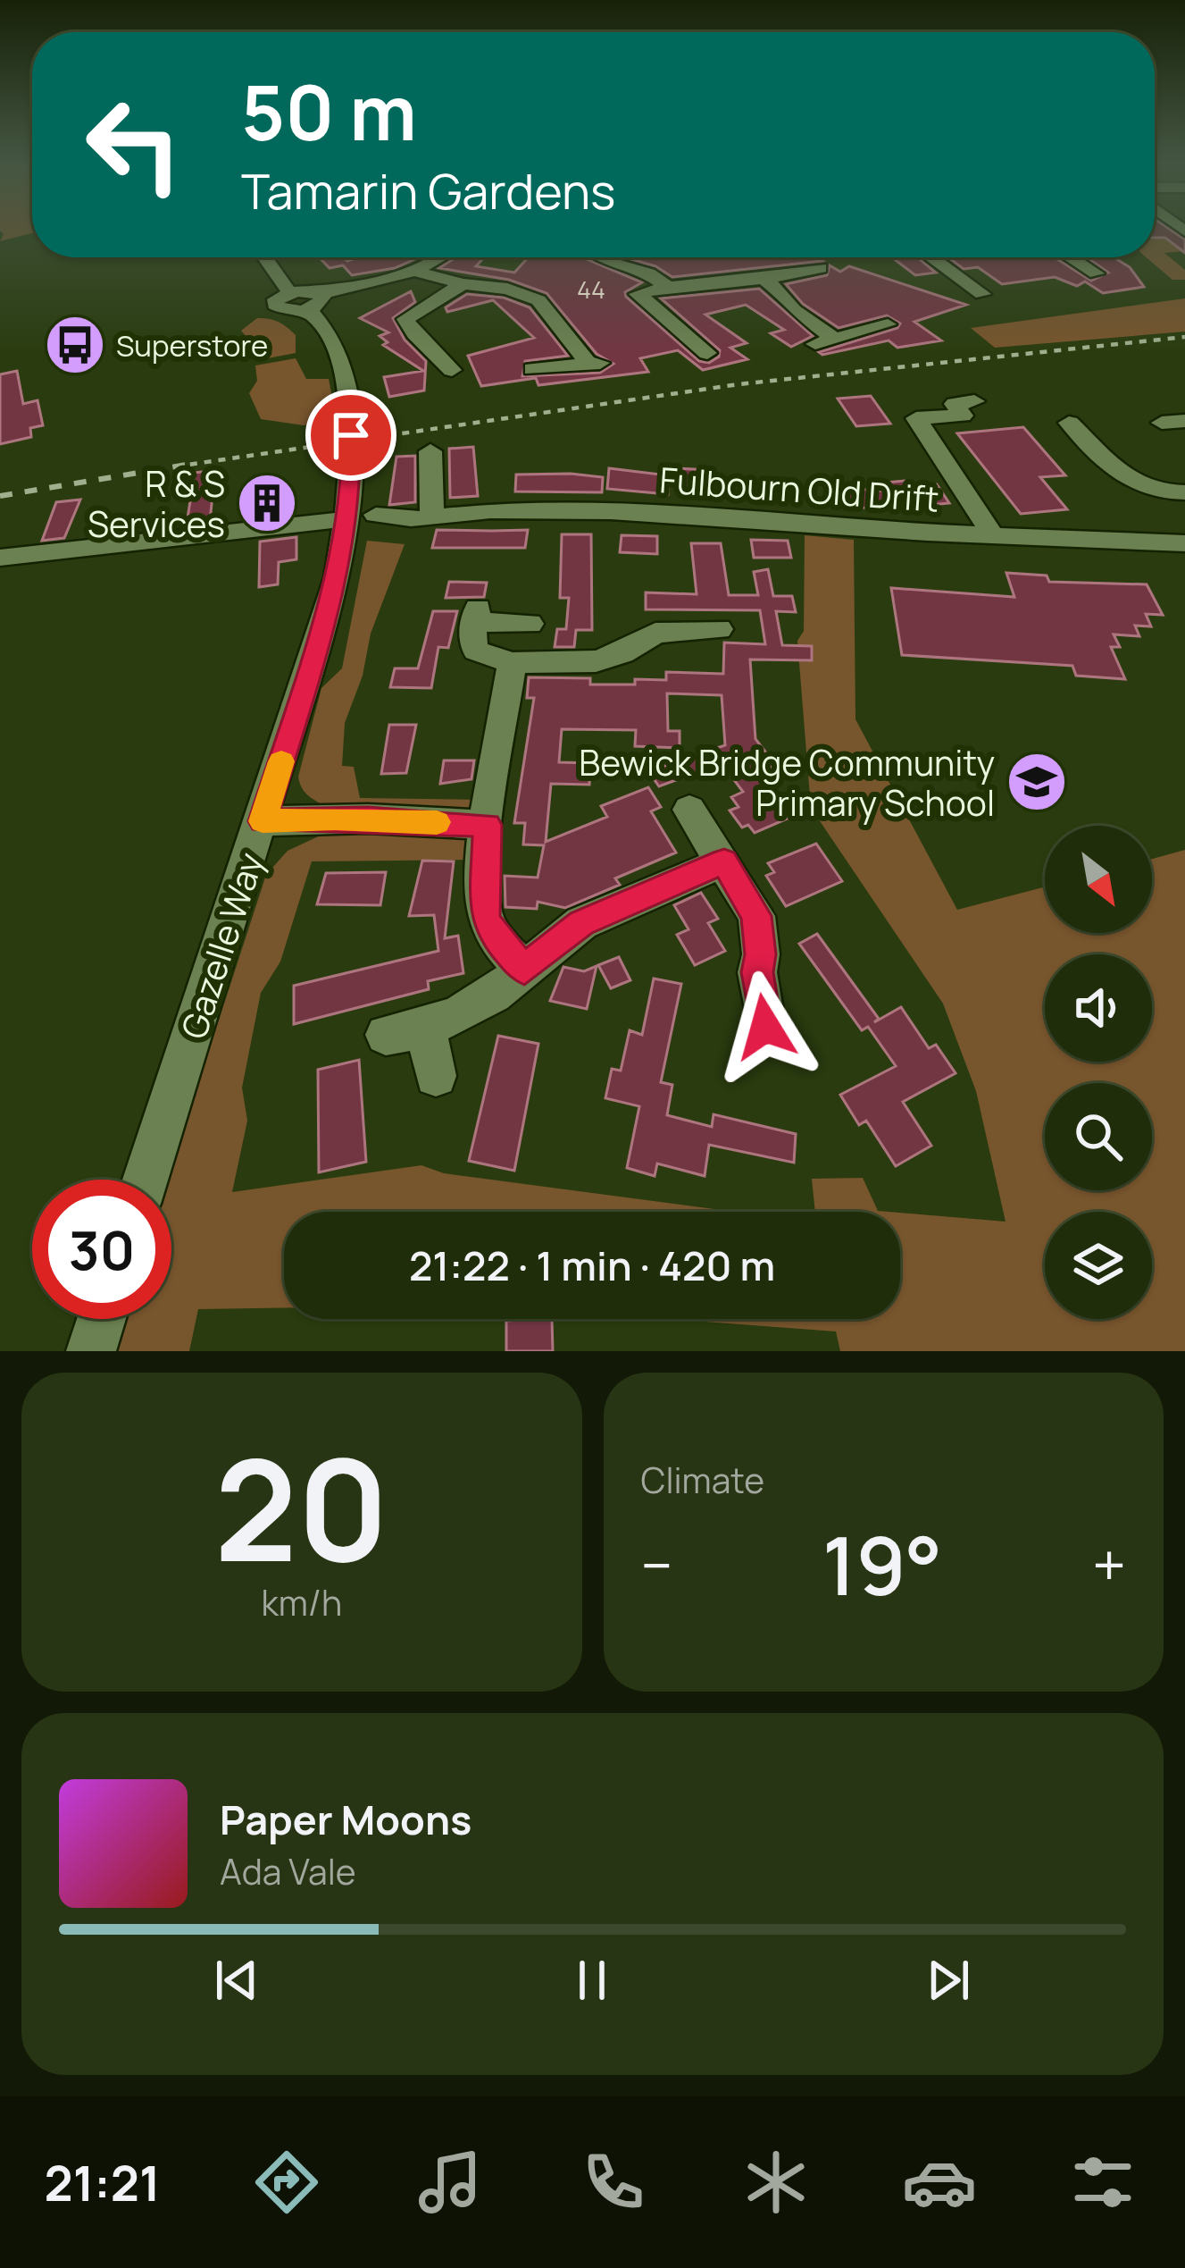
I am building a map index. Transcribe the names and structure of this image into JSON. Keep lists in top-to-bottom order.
{
  "streets": {
    "street": ["Fulbourn Old Drift", "Gazelle Way"]
  },
  "crossings": [
    ["Fulbourn Old Drift", "Gazelle Way"]
  ],
  "places": {
    "bus stop": ["Superstore"],
    "building": ["R & S Services"],
    "school or university": ["Bewick Bridge Community Primary School"]
  },
  "house_numbers": ["44"],
  "north": "bottom right",
  "page": {
    "turn": ["50 m", "Tamarin Gardens"],
    "limit": "30",
    "trip": "21:22 · 1 min · 420 m",
    "tile": [
      ["20", "km/h"],
      "Climate"
    ],
    "heat": ["−", "19°", "+"],
    "song": ["Paper Moons", "Ada Vale"],
    "tabs": "21:21"
  }
}
